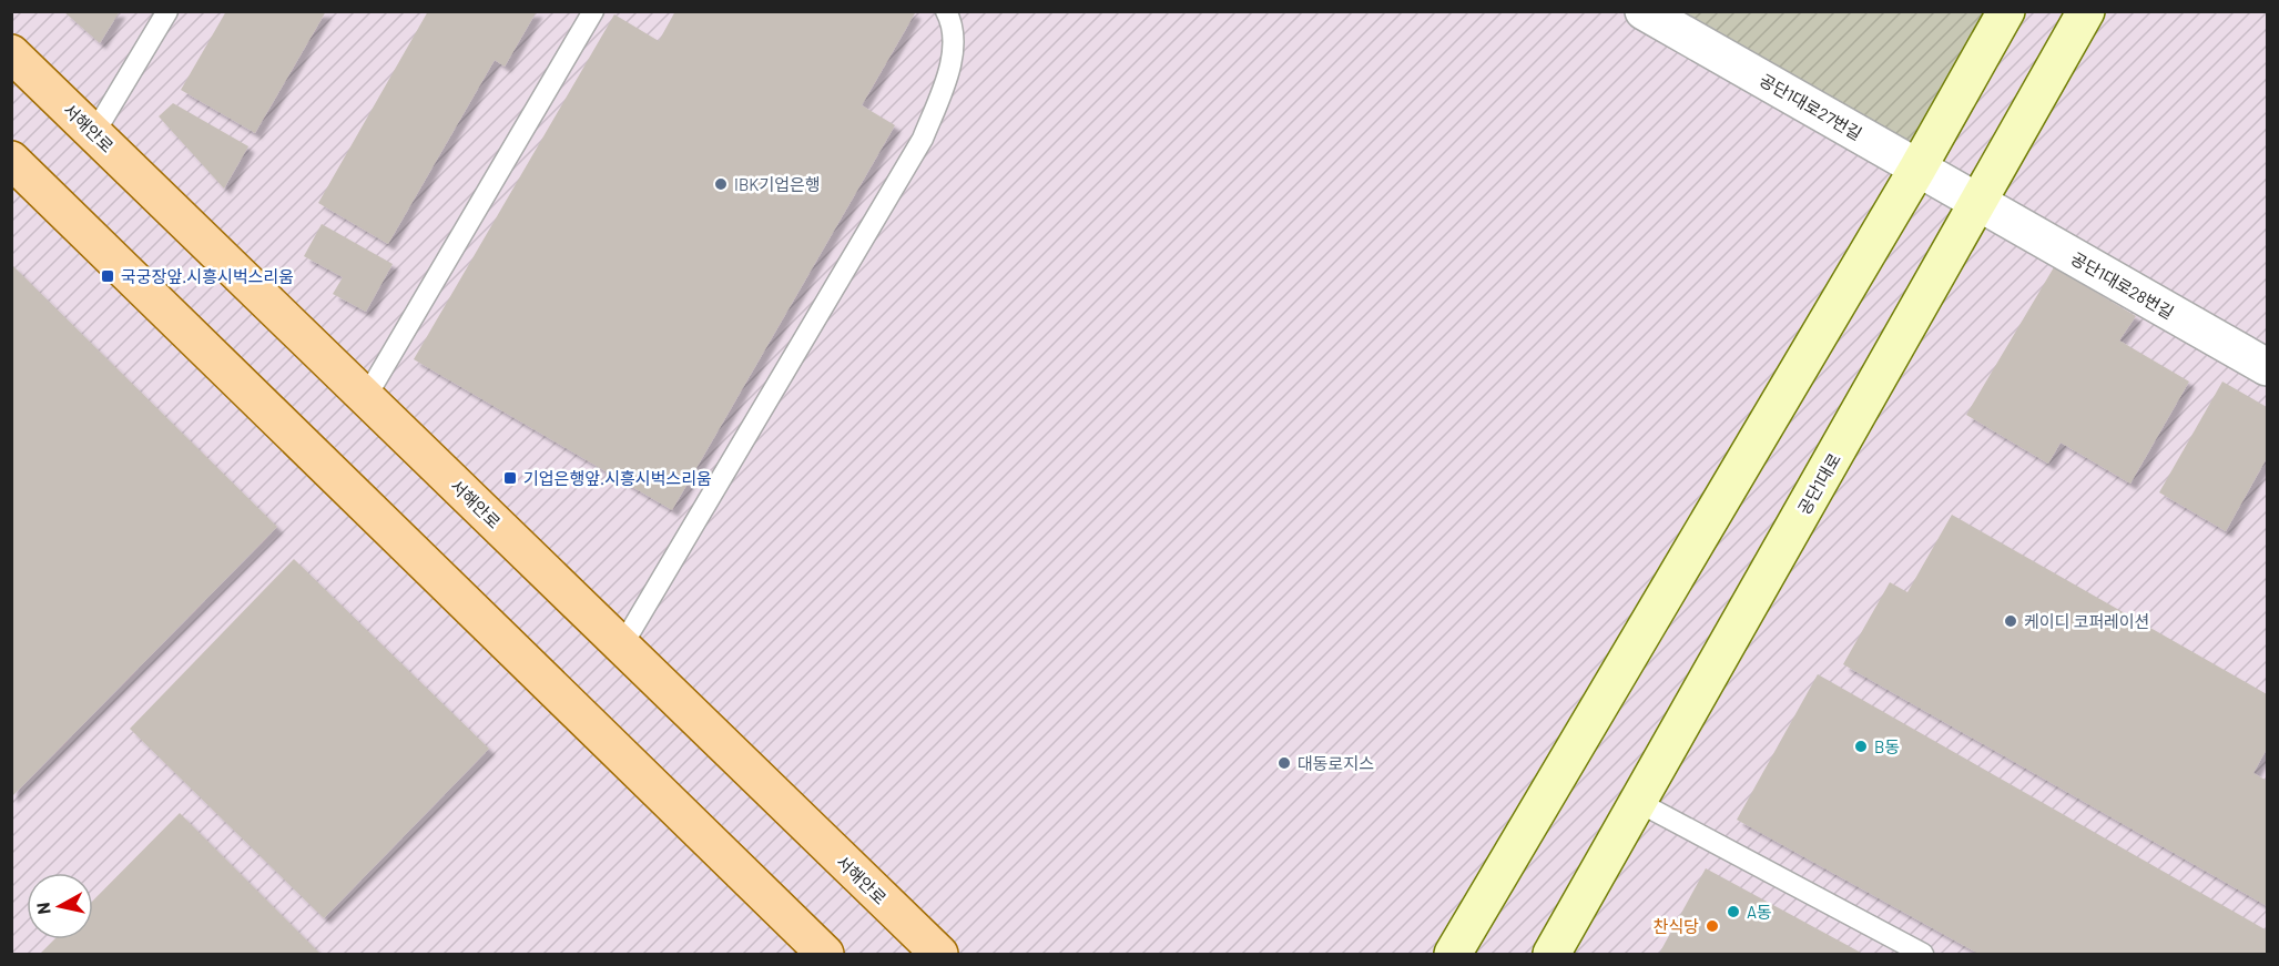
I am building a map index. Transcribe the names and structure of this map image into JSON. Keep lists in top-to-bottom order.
{
  "streets": {
    "main road": ["서해안로", "공단1대로"],
    "street": ["공단1대로27번길", "공단1대로28번길"]
  },
  "crossings": [
    ["공단1대로27번길", "공단1대로28번길"],
    ["공단1대로27번길", "공단1대로"],
    ["공단1대로28번길", "공단1대로"]
  ],
  "places": {
    "other": [
      "IBK기업은행",
      "케이디 코퍼레이션",
      "B동",
      "대동로지스",
      "A동",
      "찬식당"
    ],
    "transit": ["국궁장앞.시흥시벅스리움", "기업은행앞.시흥시벅스리움"]
  },
  "north": "left"
}
